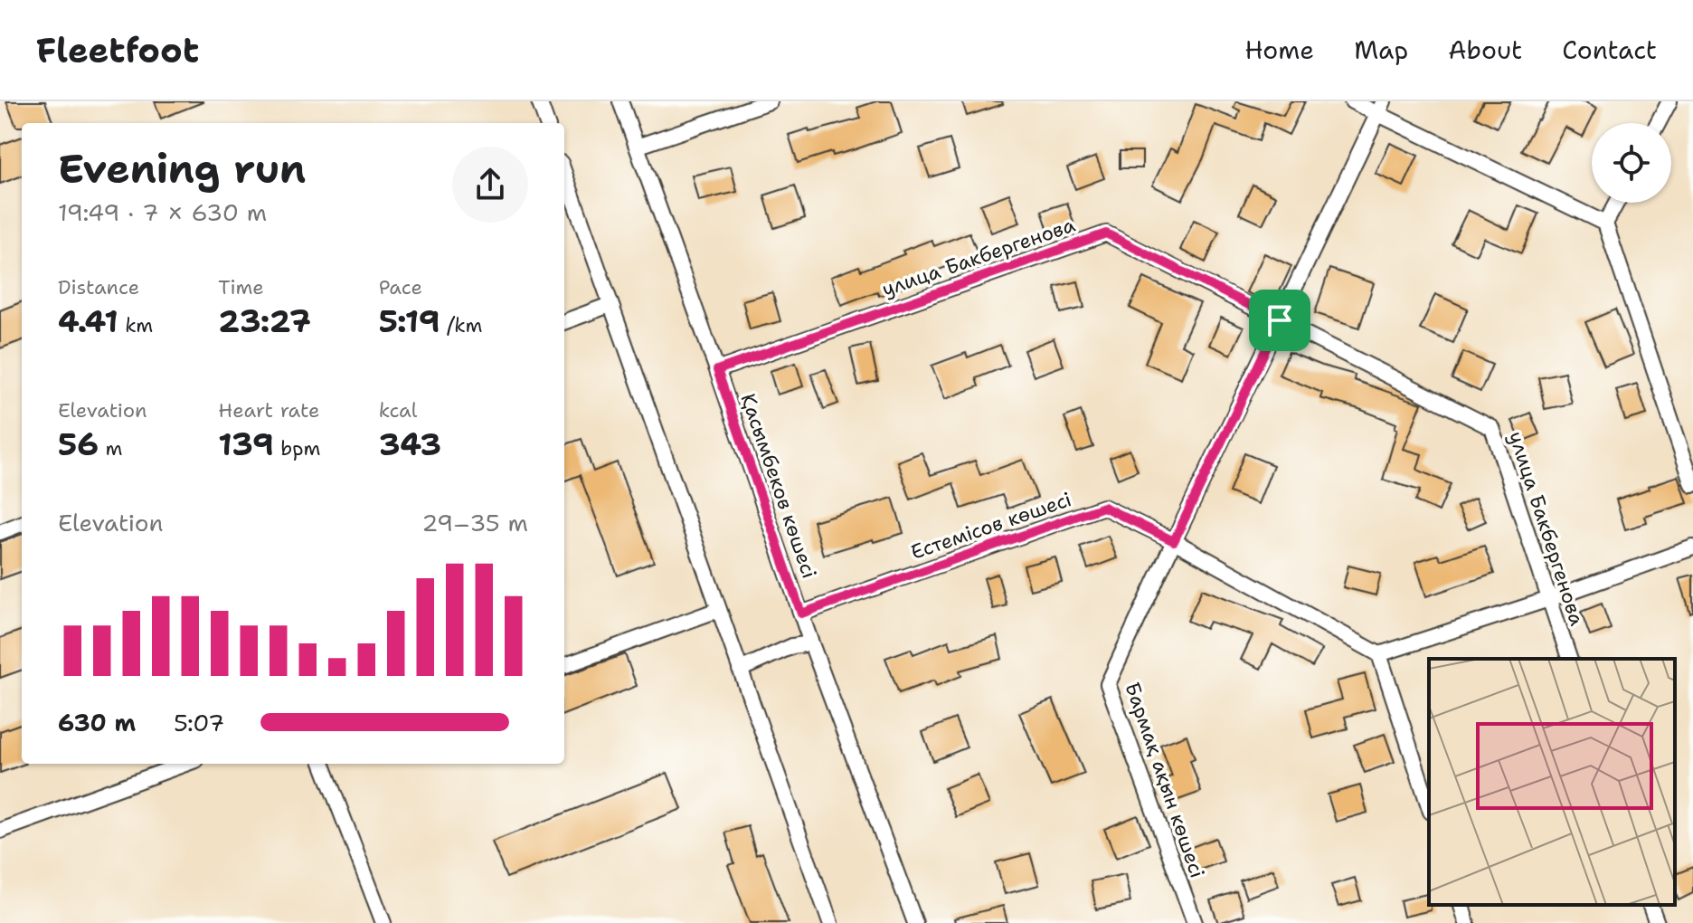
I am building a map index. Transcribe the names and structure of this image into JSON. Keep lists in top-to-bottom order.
{
  "streets": {
    "street": [
      "улица Бакбергенова",
      "Қасымбеков көшесі",
      "Естемісов көшесі",
      "Бармақ ақын көшесі"
    ]
  },
  "crossings": [
    ["улица Бакбергенова", "Қасымбеков көшесі"],
    ["улица Бакбергенова", "Бармақ ақын көшесі"],
    ["Қасымбеков көшесі", "Естемісов көшесі"],
    ["Естемісов көшесі", "Бармақ ақын көшесі"]
  ],
  "page": {
    "header": "Fleetfoot",
    "nav": [
      "Home",
      "Map",
      "About",
      "Contact"
    ],
    "heading": ["Evening run", "19:49 · 7 × 630 m"],
    "stats": [
      ["Distance", "4.41 km"],
      ["Time", "23:27"],
      ["Pace", "5:19 /km"],
      ["Elevation", "56 m"],
      ["Heart rate", "139 bpm"],
      ["kcal", "343"]
    ],
    "chart": ["Elevation", "29–35 m"],
    "list": [
      {
        "name": "630 m",
        "note": "5:07"
      }
    ]
  }
}
